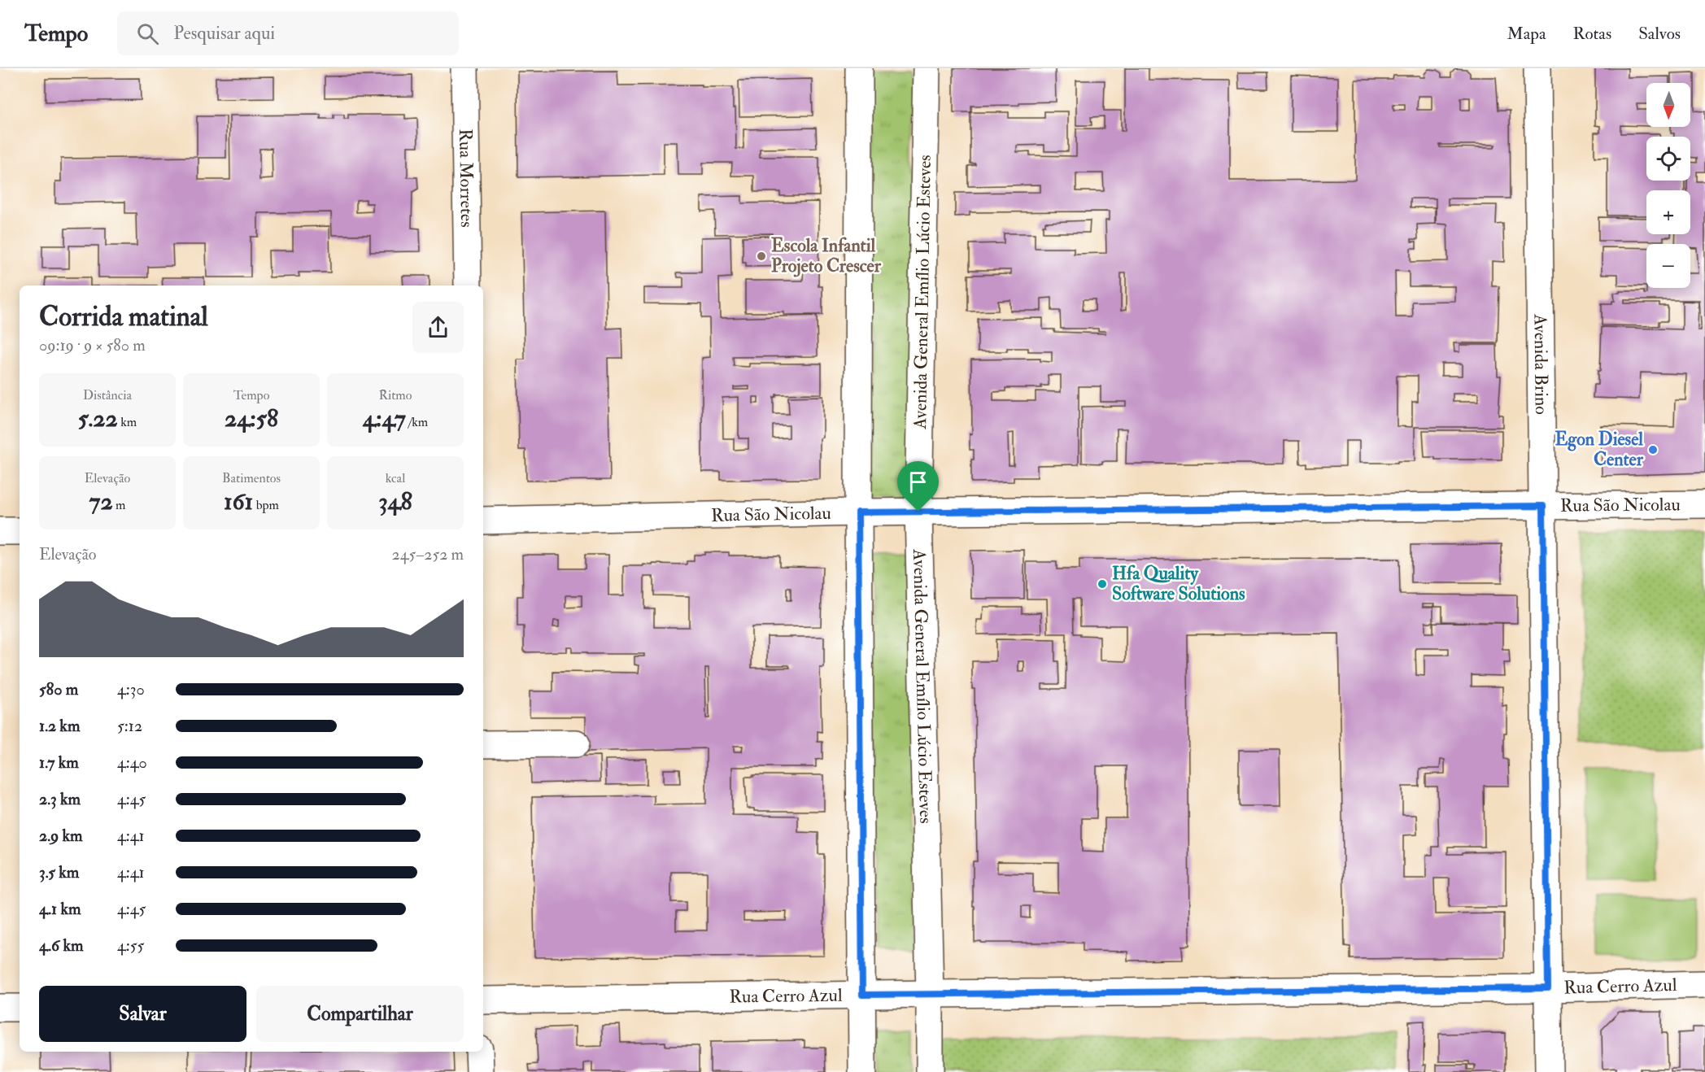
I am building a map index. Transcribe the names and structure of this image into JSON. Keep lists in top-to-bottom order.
{
  "streets": {
    "street": [
      "Rua Morretes",
      "Avenida General Emílio Lúcio Esteves",
      "Avenida Brino",
      "Rua São Nicolau",
      "Rua Cerro Azul"
    ]
  },
  "crossings": [
    ["Avenida General Emílio Lúcio Esteves", "Rua São Nicolau"],
    ["Avenida General Emílio Lúcio Esteves", "Rua Cerro Azul"],
    ["Avenida Brino", "Rua São Nicolau"],
    ["Avenida Brino", "Rua Cerro Azul"]
  ],
  "places": ["Escola Infantil Projeto Crescer", "Egon Diesel Center", "Hfa Quality Software Solutions"],
  "north": "bottom",
  "page": {
    "header": "Tempo",
    "search": "Pesquisar aqui",
    "nav": ["Mapa", "Rotas", "Salvos"],
    "map_buttons": ["+", "−"],
    "heading": ["Corrida matinal", "09:19 · 9 × 580 m"],
    "stats": [
      ["Distância", "5.22 km"],
      ["Tempo", "24:58"],
      ["Ritmo", "4:47 /km"],
      ["Elevação", "72 m"],
      ["Batimentos", "161 bpm"],
      ["kcal", "348"]
    ],
    "chart": ["Elevação", "245–252 m"],
    "list": [
      {
        "name": "580 m",
        "note": "4:30"
      },
      {
        "name": "1.2 km",
        "note": "5:12"
      },
      {
        "name": "1.7 km",
        "note": "4:40"
      },
      {
        "name": "2.3 km",
        "note": "4:45"
      },
      {
        "name": "2.9 km",
        "note": "4:41"
      },
      {
        "name": "3.5 km",
        "note": "4:41"
      },
      {
        "name": "4.1 km",
        "note": "4:45"
      },
      {
        "name": "4.6 km",
        "note": "4:55"
      }
    ],
    "buttons": ["Salvar", "Compartilhar"]
  }
}
